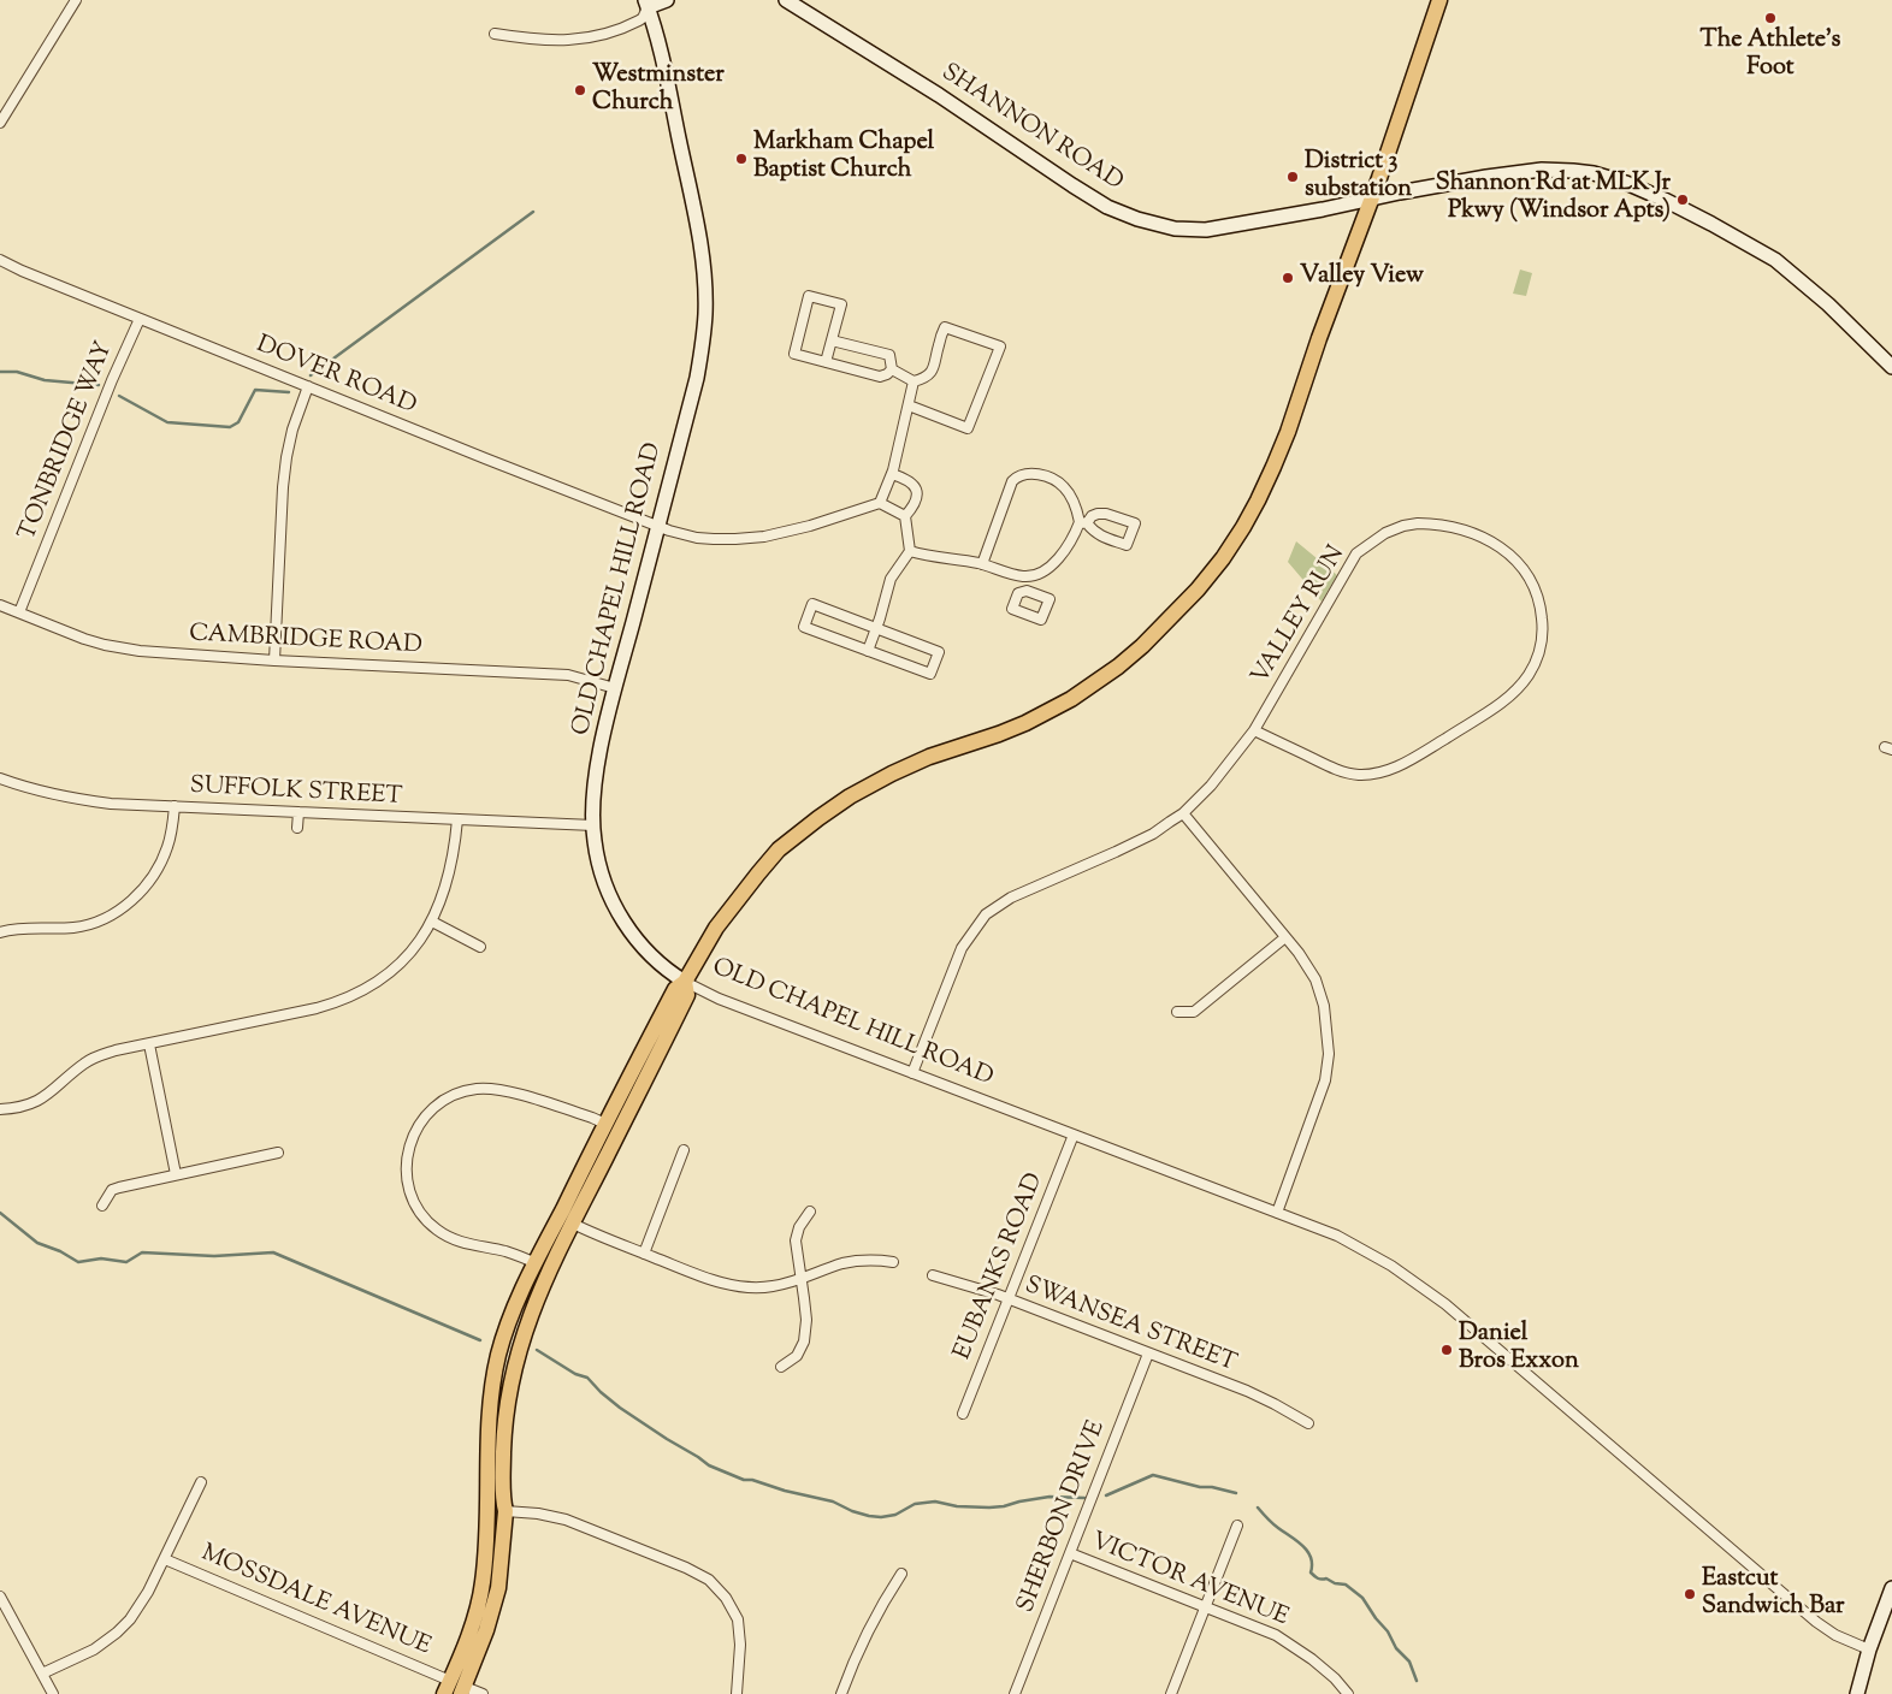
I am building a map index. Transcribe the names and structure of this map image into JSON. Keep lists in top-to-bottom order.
{
  "streets": {
    "street": [
      "SHANNON ROAD",
      "DOVER ROAD",
      "TONBRIDGE WAY",
      "OLD CHAPEL HILL ROAD",
      "VALLEY RUN",
      "CAMBRIDGE ROAD",
      "SUFFOLK STREET",
      "EUBANKS ROAD",
      "SWANSEA STREET",
      "SHERBON DRIVE",
      "VICTOR AVENUE",
      "MOSSDALE AVENUE"
    ]
  },
  "crossings": [
    ["DOVER ROAD", "TONBRIDGE WAY"],
    ["DOVER ROAD", "OLD CHAPEL HILL ROAD"],
    ["TONBRIDGE WAY", "CAMBRIDGE ROAD"],
    ["OLD CHAPEL HILL ROAD", "VALLEY RUN"],
    ["OLD CHAPEL HILL ROAD", "CAMBRIDGE ROAD"],
    ["OLD CHAPEL HILL ROAD", "SUFFOLK STREET"],
    ["OLD CHAPEL HILL ROAD", "EUBANKS ROAD"],
    ["EUBANKS ROAD", "SWANSEA STREET"],
    ["SWANSEA STREET", "SHERBON DRIVE"],
    ["SHERBON DRIVE", "VICTOR AVENUE"]
  ],
  "places": [
    "The Athlete's Foot",
    "Westminster Church",
    "Markham Chapel Baptist Church",
    "District 3 substation",
    "Shannon Rd at MLK Jr Pkwy (Windsor Apts)",
    "Valley View",
    "Daniel Bros Exxon",
    "Eastcut Sandwich Bar"
  ]
}
